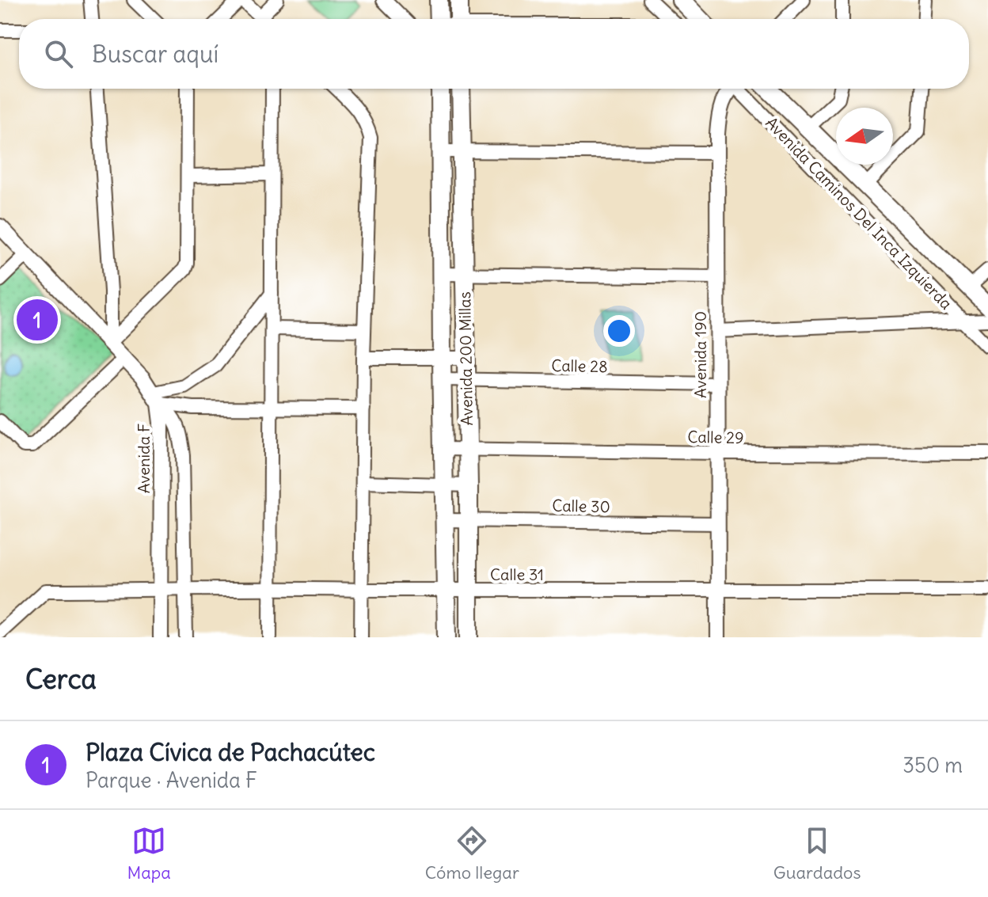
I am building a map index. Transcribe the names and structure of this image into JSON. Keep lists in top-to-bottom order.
{
  "streets": {
    "main road": ["Avenida Caminos Del Inca Izquierda", "Avenida 200 Millas"],
    "street": [
      "Avenida 190",
      "Calle 28",
      "Calle 29",
      "Avenida F",
      "Calle 30",
      "Calle 31"
    ]
  },
  "crossings": [
    ["Avenida 190", "Calle 28"],
    ["Avenida 190", "Calle 29"],
    ["Avenida 190", "Calle 30"],
    ["Avenida 190", "Calle 31"],
    ["Avenida 200 Millas", "Calle 28"],
    ["Avenida 200 Millas", "Calle 29"],
    ["Avenida 200 Millas", "Calle 30"],
    ["Avenida 200 Millas", "Calle 31"],
    ["Avenida F", "Calle 31"]
  ],
  "north": "left",
  "page": {
    "search": "Buscar aquí",
    "pins": "1",
    "heading": "Cerca",
    "list": [
      {
        "mark": "1",
        "name": "Plaza Cívica de Pachacútec",
        "note": "Parque · Avenida F",
        "value": "350 m"
      }
    ],
    "nav": ["Mapa", "Cómo llegar", "Guardados"]
  }
}
